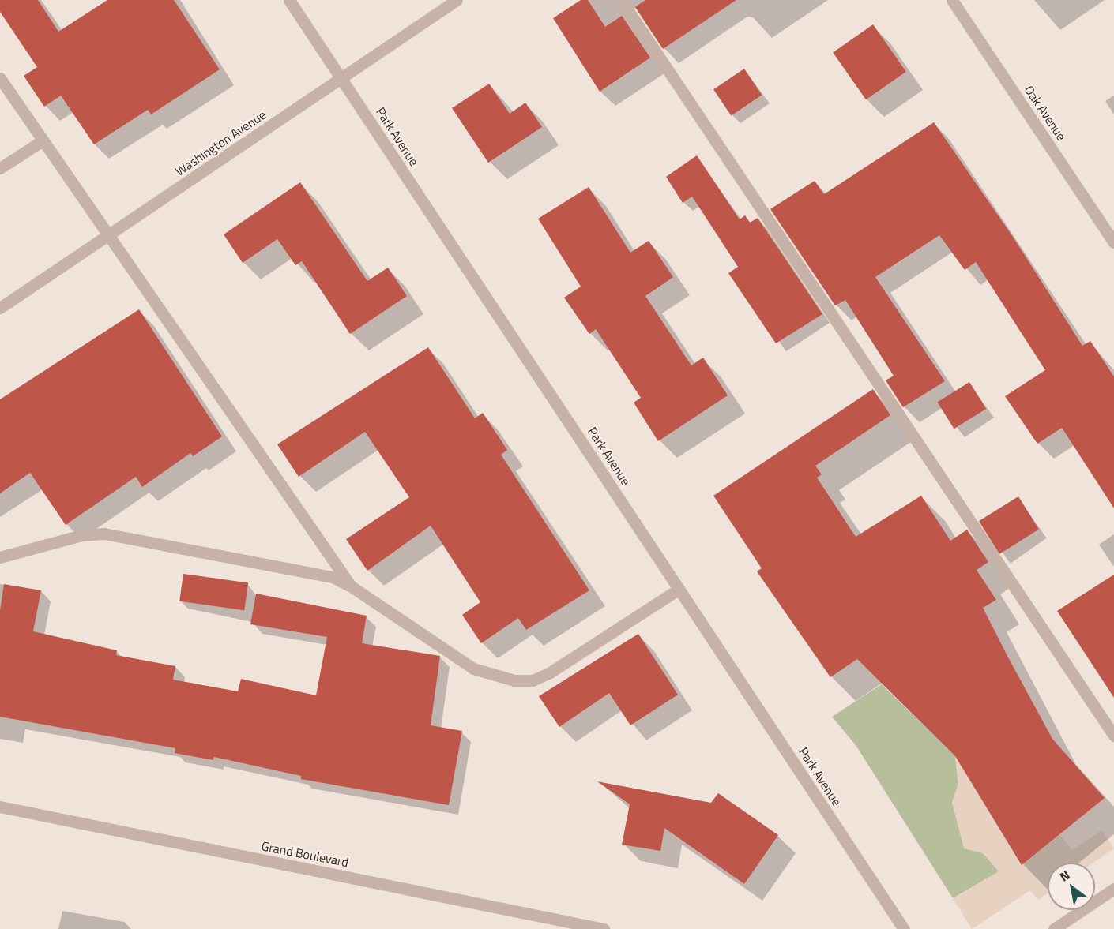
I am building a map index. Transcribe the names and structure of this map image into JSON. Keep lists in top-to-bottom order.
{
  "streets": {
    "street": [
      "Oak Avenue",
      "Park Avenue",
      "Washington Avenue",
      "Grand Boulevard"
    ]
  },
  "crossings": [
    ["Park Avenue", "Washington Avenue"]
  ],
  "north": "top left"
}
